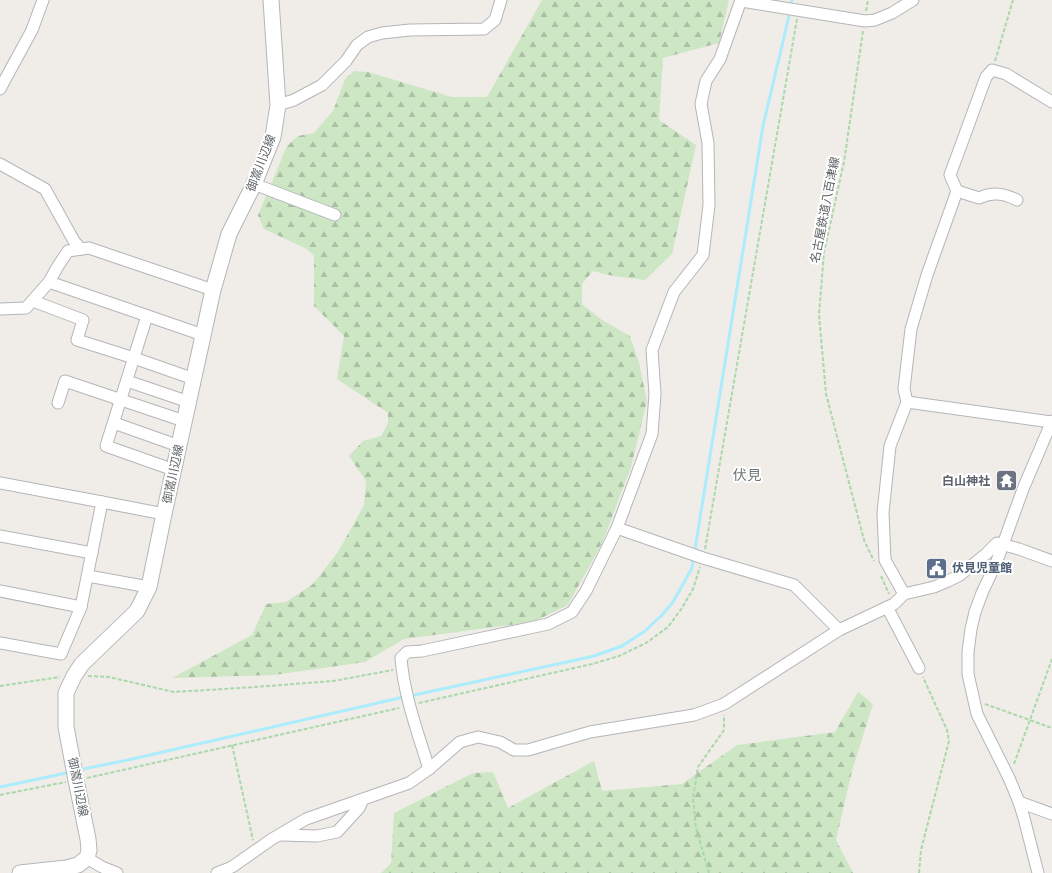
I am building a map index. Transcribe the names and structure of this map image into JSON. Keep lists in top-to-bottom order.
{
  "streets": {
    "main road": ["御嵩川辺線"],
    "path": ["名古屋鉄道八百津線"]
  },
  "districts": ["伏見"],
  "places": {
    "temple": ["白山神社"],
    "public building": ["伏見児童館"]
  }
}
